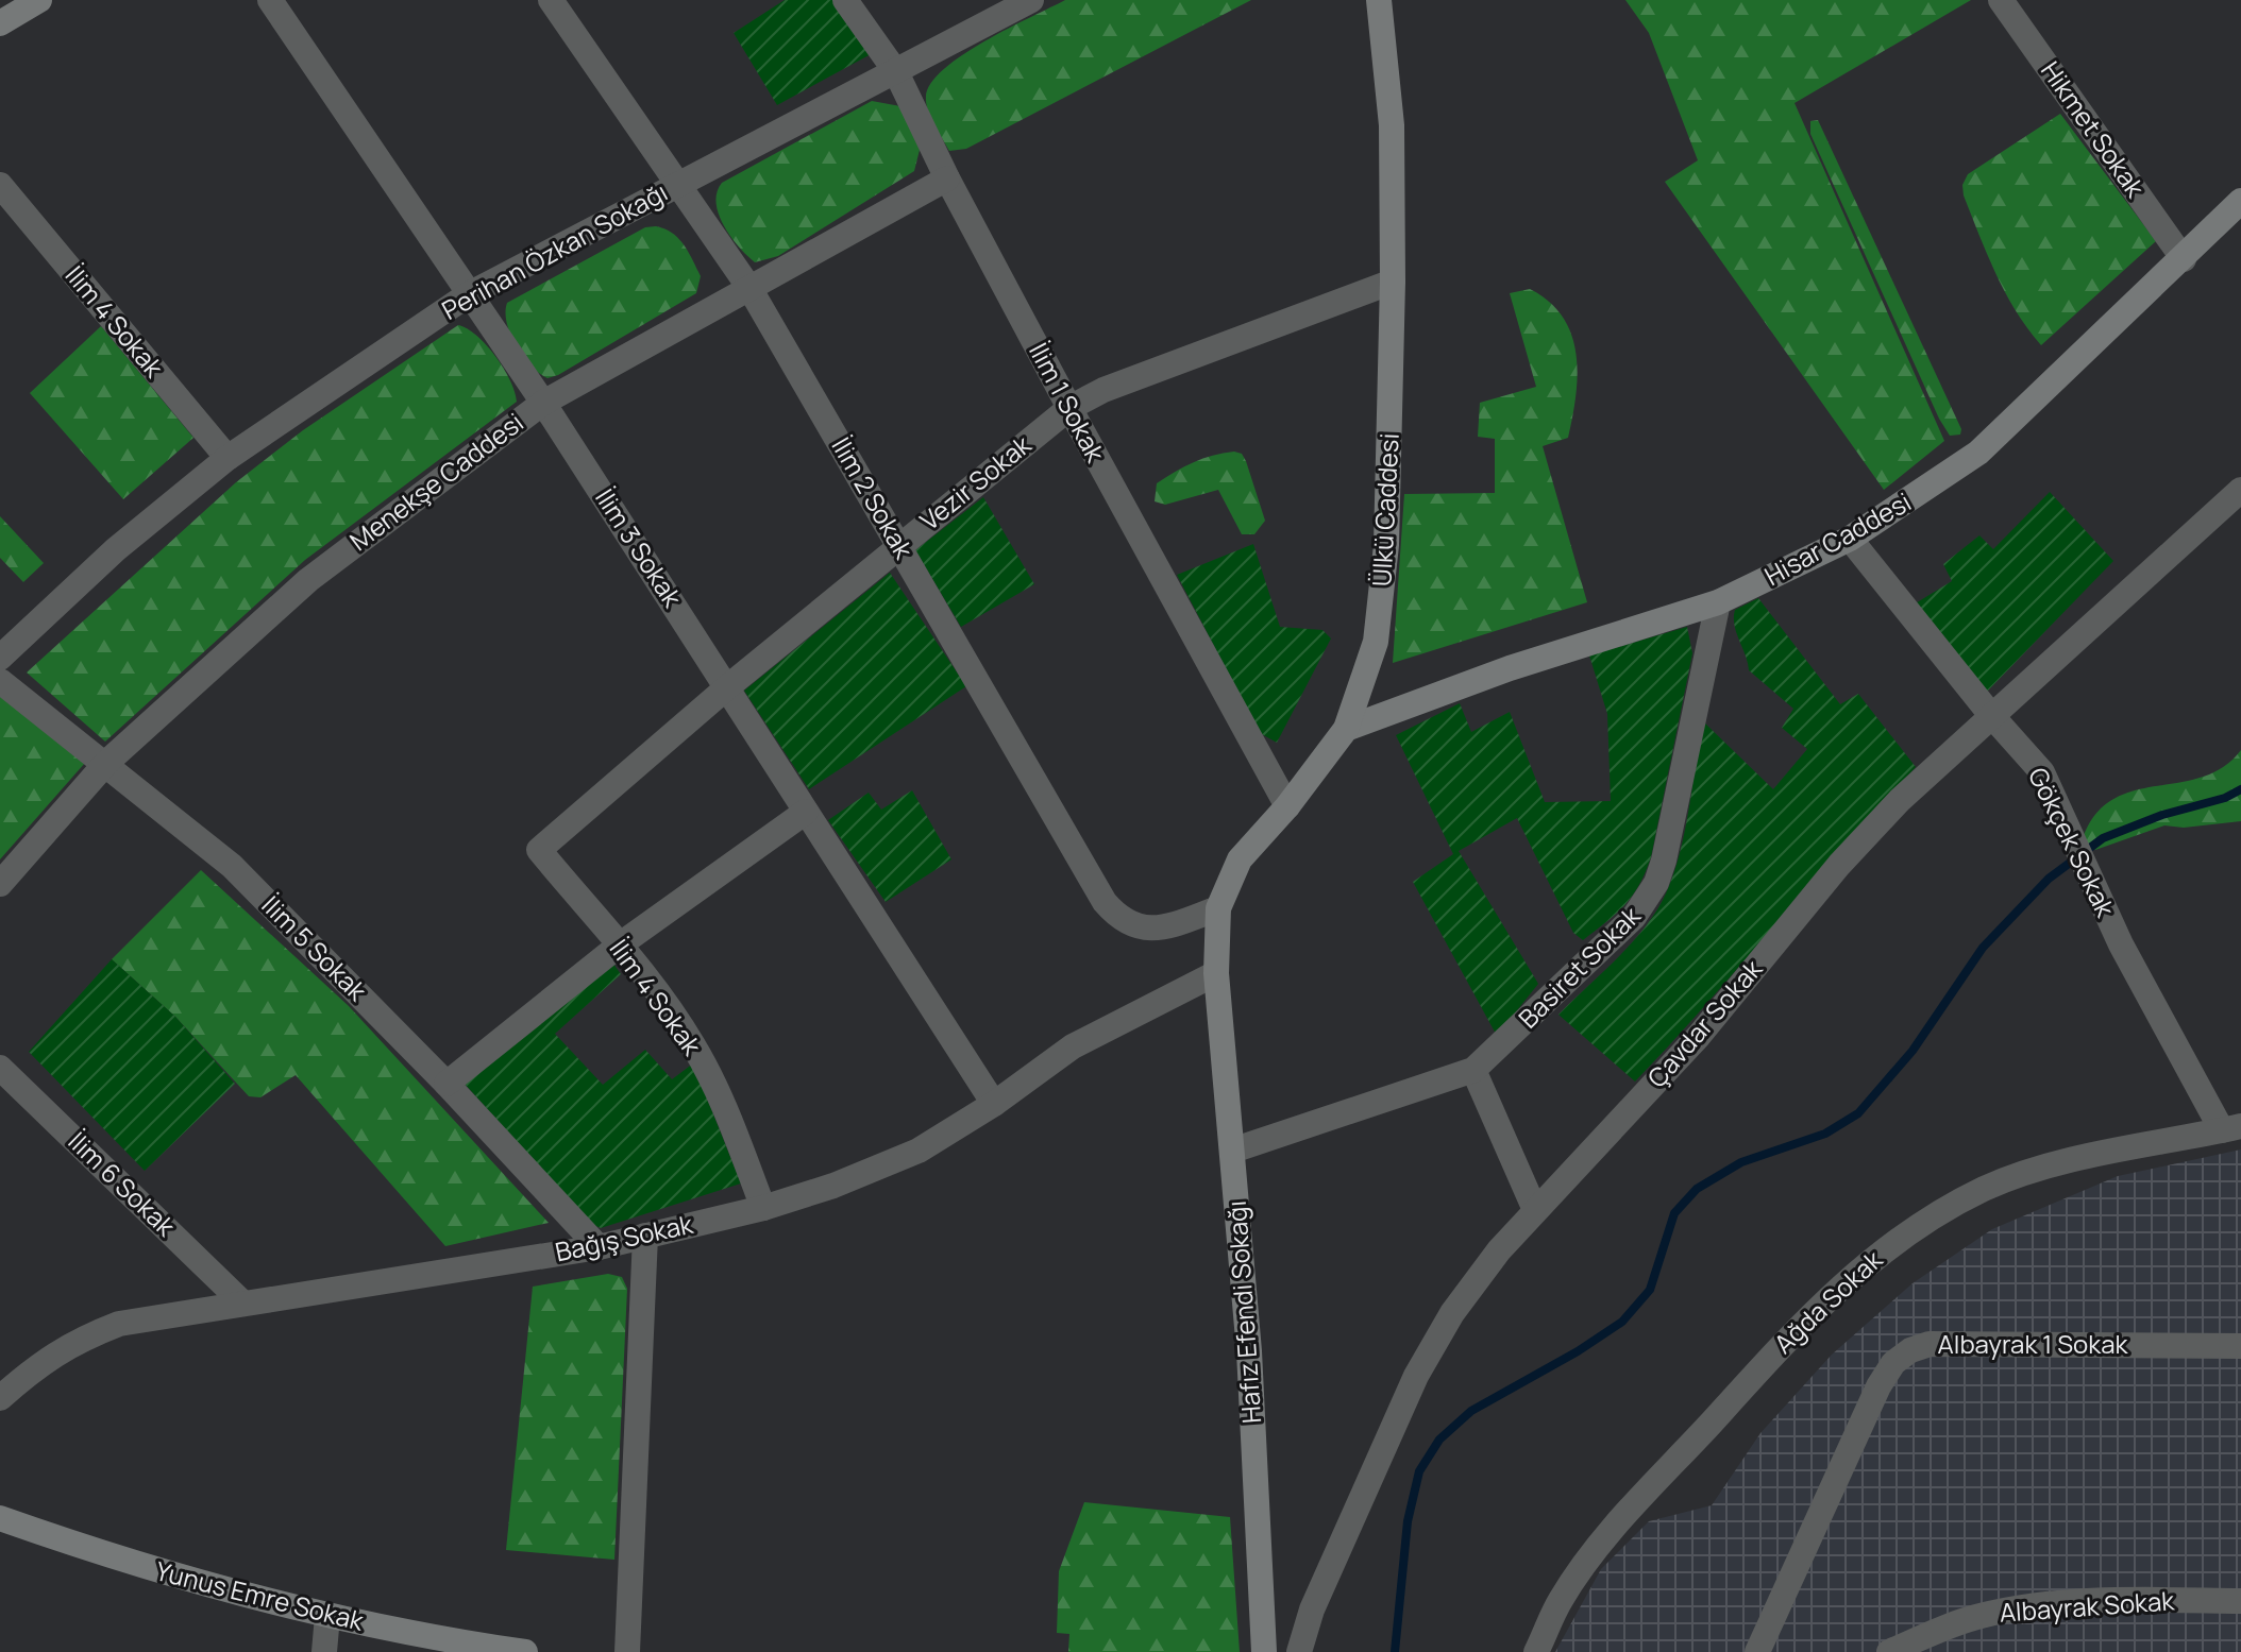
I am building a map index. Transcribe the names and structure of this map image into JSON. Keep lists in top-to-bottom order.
{
  "streets": {
    "street": [
      "Hikmet Sokak",
      "Perihan Özkan Sokağı",
      "İlim 4 Sokak",
      "İlim 1 Sokak",
      "Menekşe Caddesi",
      "Vezir Sokak",
      "İlim 2 Sokak",
      "Ülkü Caddesi",
      "Hisar Caddesi",
      "İlim 3 Sokak",
      "Gökçek Sokak",
      "İlim 5 Sokak",
      "Basiret Sokak",
      "Çavdar Sokak",
      "İlim 6 Sokak",
      "Bağış Sokak",
      "Ağda Sokak",
      "Hafız Efendi Sokağı",
      "Albayrak 1 Sokak",
      "Yunus Emre Sokak",
      "Albayrak Sokak"
    ]
  },
  "crossings": [
    ["Hikmet Sokak", "Hisar Caddesi"],
    ["Perihan Özkan Sokağı", "İlim 4 Sokak"],
    ["Perihan Özkan Sokağı", "İlim 1 Sokak"],
    ["Perihan Özkan Sokağı", "İlim 2 Sokak"],
    ["Perihan Özkan Sokağı", "İlim 3 Sokak"],
    ["İlim 4 Sokak", "Vezir Sokak"],
    ["İlim 4 Sokak", "Bağış Sokak"],
    ["İlim 1 Sokak", "Menekşe Caddesi"],
    ["İlim 1 Sokak", "Vezir Sokak"],
    ["İlim 1 Sokak", "Ülkü Caddesi"],
    ["Menekşe Caddesi", "İlim 2 Sokak"],
    ["Menekşe Caddesi", "İlim 3 Sokak"],
    ["Menekşe Caddesi", "İlim 5 Sokak"],
    ["Vezir Sokak", "İlim 2 Sokak"],
    ["Vezir Sokak", "Ülkü Caddesi"],
    ["Vezir Sokak", "İlim 3 Sokak"],
    ["İlim 2 Sokak", "Ülkü Caddesi"],
    ["Ülkü Caddesi", "Hisar Caddesi"],
    ["Ülkü Caddesi", "Bağış Sokak"],
    ["Ülkü Caddesi", "Hafız Efendi Sokağı"],
    ["Hisar Caddesi", "Gökçek Sokak"],
    ["Hisar Caddesi", "Basiret Sokak"],
    ["İlim 3 Sokak", "Bağış Sokak"],
    ["Gökçek Sokak", "Çavdar Sokak"],
    ["Gökçek Sokak", "Ağda Sokak"],
    ["İlim 5 Sokak", "Bağış Sokak"],
    ["Basiret Sokak", "Hafız Efendi Sokağı"],
    ["İlim 6 Sokak", "Bağış Sokak"],
    ["Bağış Sokak", "Hafız Efendi Sokağı"]
  ]
}
